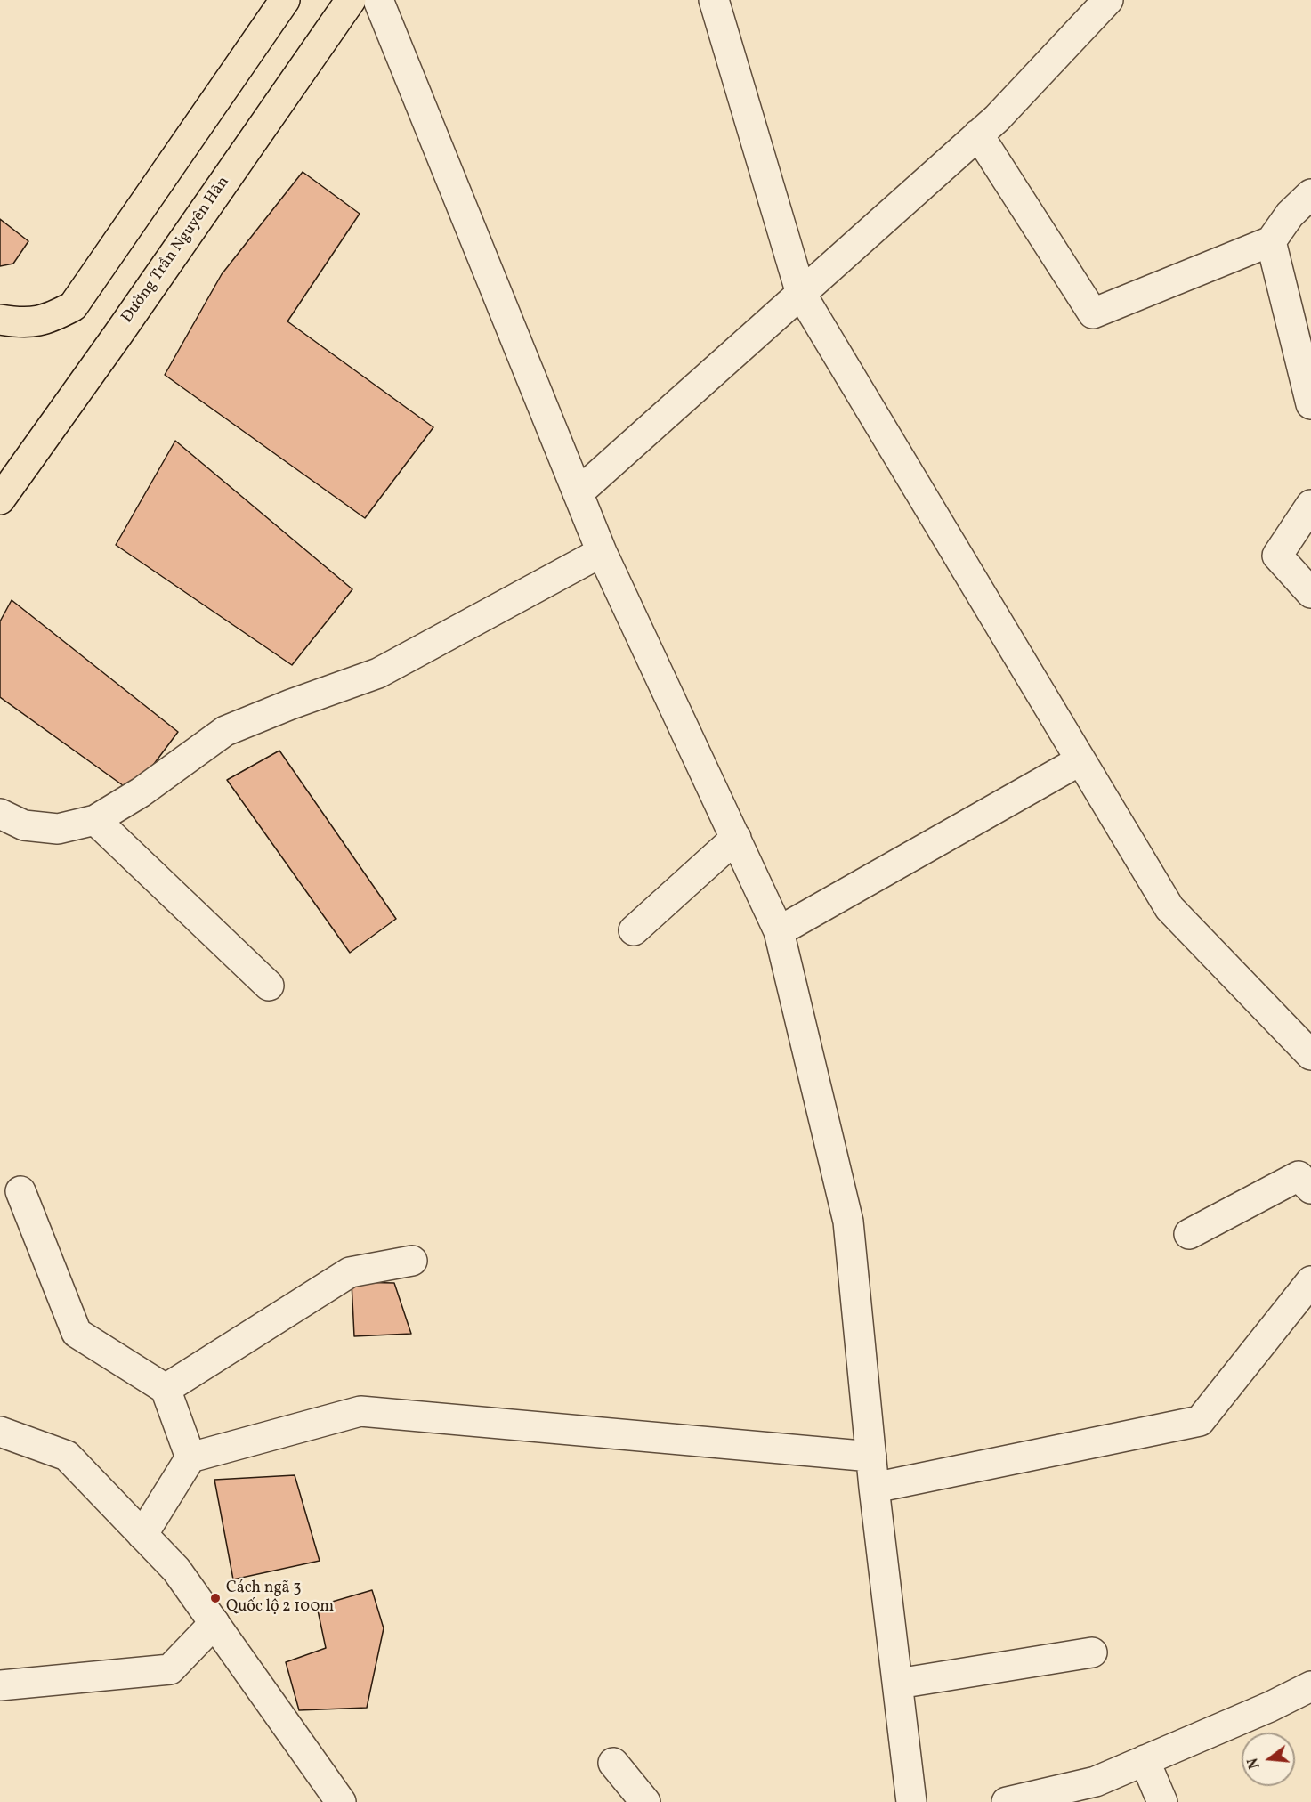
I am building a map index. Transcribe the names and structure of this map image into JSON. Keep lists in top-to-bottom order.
{
  "streets": {
    "main road": ["Đường Trần Nguyên Hãn"]
  },
  "places": ["Cách ngã 3 Quốc lộ 2 100m"],
  "north": "left"
}
